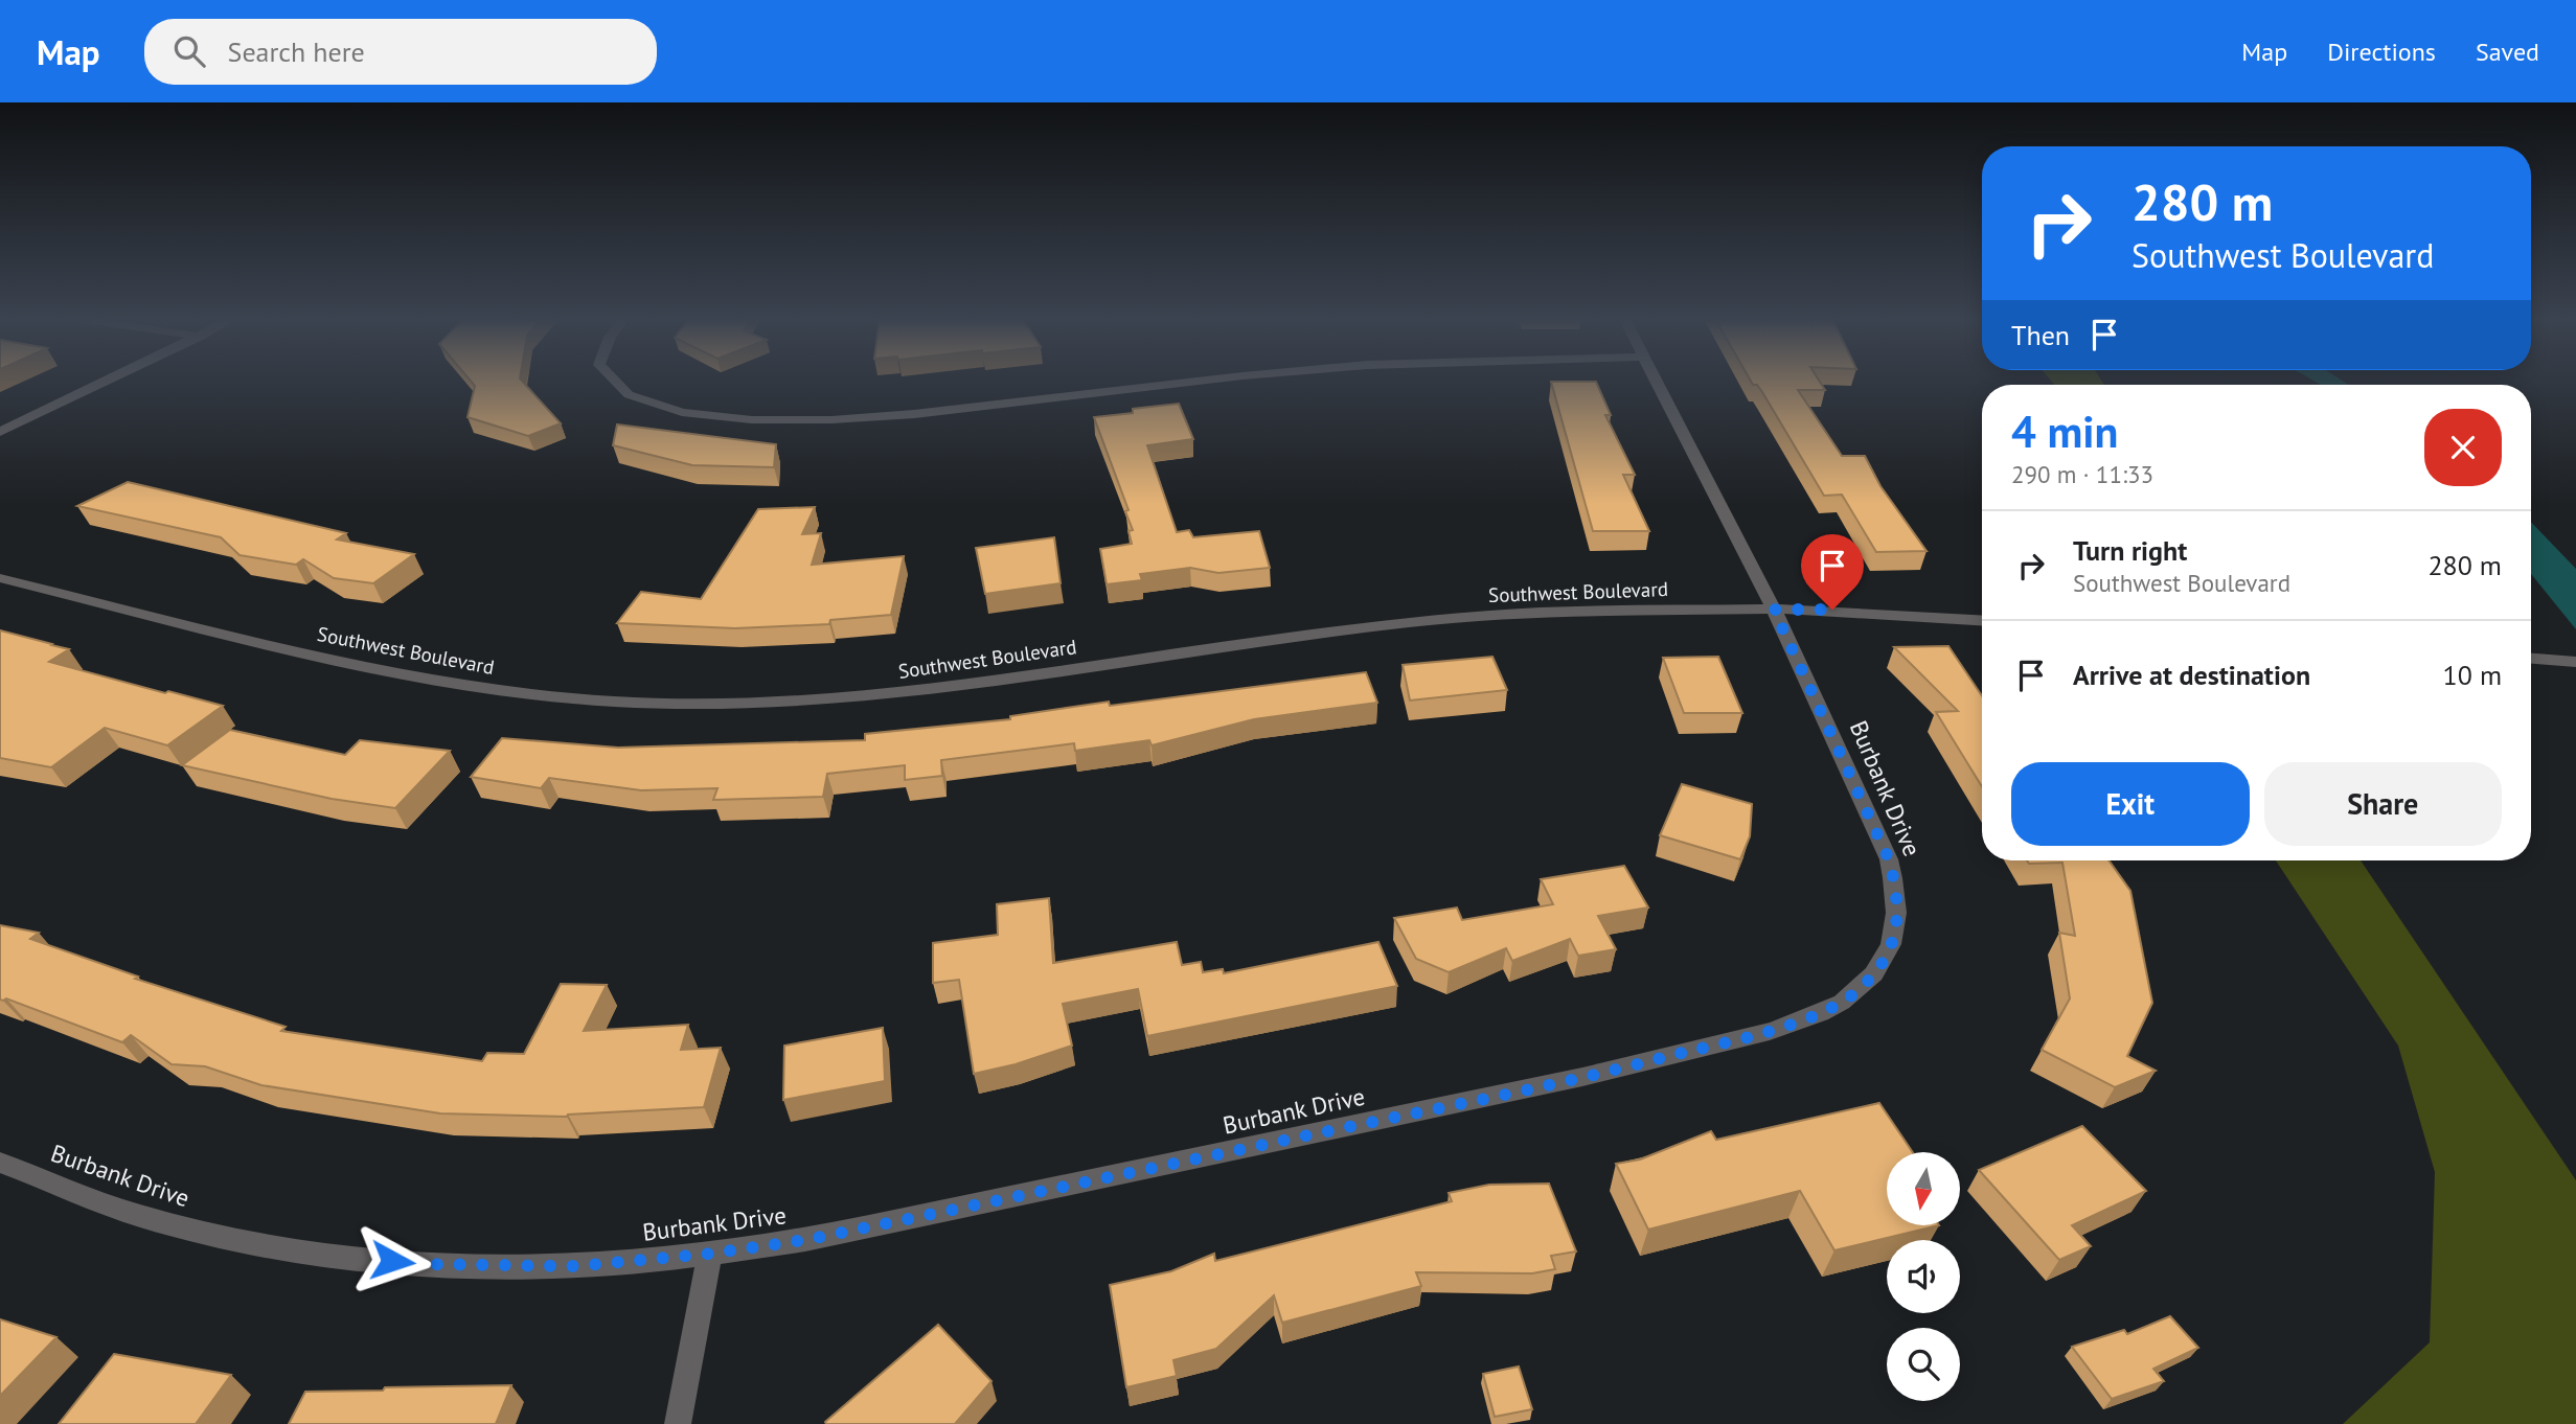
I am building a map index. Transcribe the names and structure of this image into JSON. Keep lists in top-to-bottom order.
{
  "streets": {
    "street": ["Southwest Boulevard", "Burbank Drive"]
  },
  "crossings": [
    ["Southwest Boulevard", "Burbank Drive"]
  ],
  "north": "bottom",
  "page": {
    "header": "Map",
    "search": "Search here",
    "nav": ["Map", "Directions", "Saved"],
    "turn": ["280 m", "Southwest Boulevard"],
    "then": "Then",
    "heading": ["4 min", "290 m · 11:33"],
    "list": [
      {
        "name": "Turn right",
        "note": "Southwest Boulevard",
        "value": "280 m"
      },
      {
        "name": "Arrive at destination",
        "value": "10 m"
      }
    ],
    "buttons": ["Exit", "Share"]
  }
}
